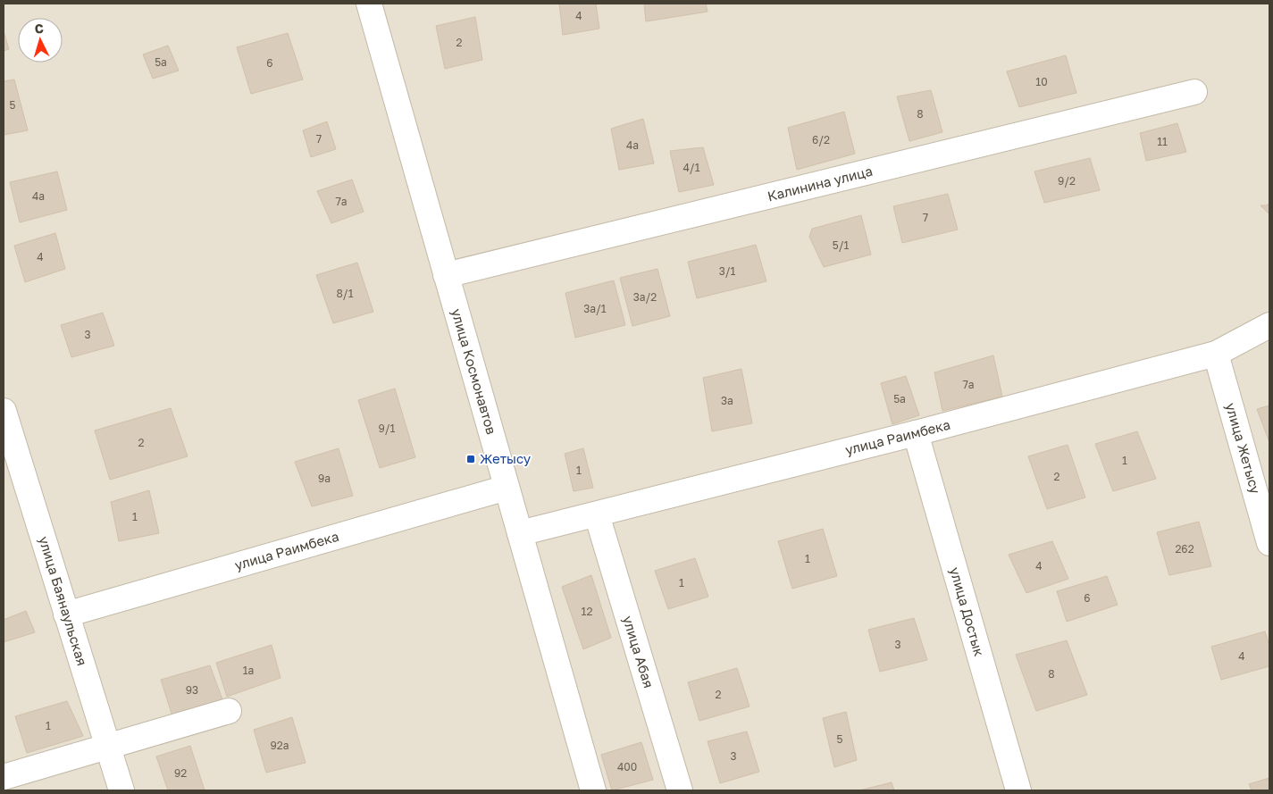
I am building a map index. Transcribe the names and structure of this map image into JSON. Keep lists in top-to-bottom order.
{
  "streets": {
    "street": [
      "Калинина улица",
      "улица Космонавтов",
      "улица Раимбека",
      "улица Жетысу",
      "улица Баянаульская",
      "улица Достык",
      "улица Абая"
    ]
  },
  "crossings": [
    ["Калинина улица", "улица Космонавтов"],
    ["улица Космонавтов", "улица Раимбека"],
    ["улица Раимбека", "улица Жетысу"],
    ["улица Раимбека", "улица Баянаульская"],
    ["улица Раимбека", "улица Достык"],
    ["улица Раимбека", "улица Абая"]
  ],
  "places": {
    "transit": ["Жетысу"]
  },
  "house_numbers": [
    "4",
    "2",
    "5а",
    "6",
    "10",
    "5",
    "8",
    "7",
    "6/2",
    "11",
    "4а",
    "4/1",
    "9/2",
    "4а",
    "7а",
    "7",
    "5/1",
    "4",
    "3/1",
    "8/1",
    "3а/2",
    "3а/1",
    "3",
    "7а",
    "5а",
    "3а",
    "9/1",
    "2",
    "1",
    "1",
    "2",
    "9а",
    "1",
    "262",
    "1",
    "4",
    "1",
    "6",
    "12",
    "3",
    "4",
    "1а",
    "8",
    "93",
    "2",
    "1",
    "5",
    "92а",
    "3",
    "400",
    "92"
  ],
  "north": "top"
}
